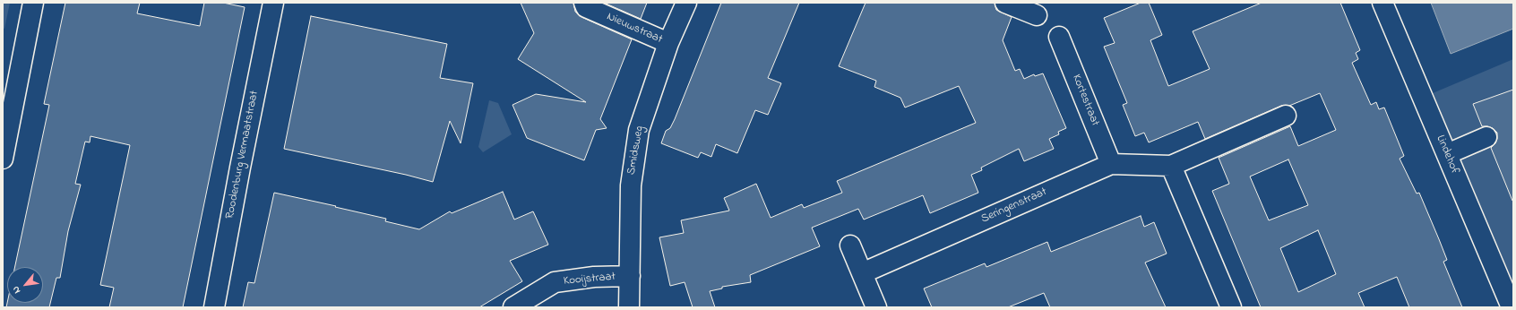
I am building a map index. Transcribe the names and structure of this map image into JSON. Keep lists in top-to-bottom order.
{
  "streets": {
    "street": [
      "Nieuwstraat",
      "Kortestraat",
      "Smidsweg",
      "Roodenburg Vermaatstraat",
      "Lindehof",
      "Seringenstraat",
      "Kooijstraat"
    ]
  },
  "crossings": [
    ["Nieuwstraat", "Smidsweg"],
    ["Kortestraat", "Seringenstraat"],
    ["Smidsweg", "Kooijstraat"]
  ],
  "north": "bottom left"
}
